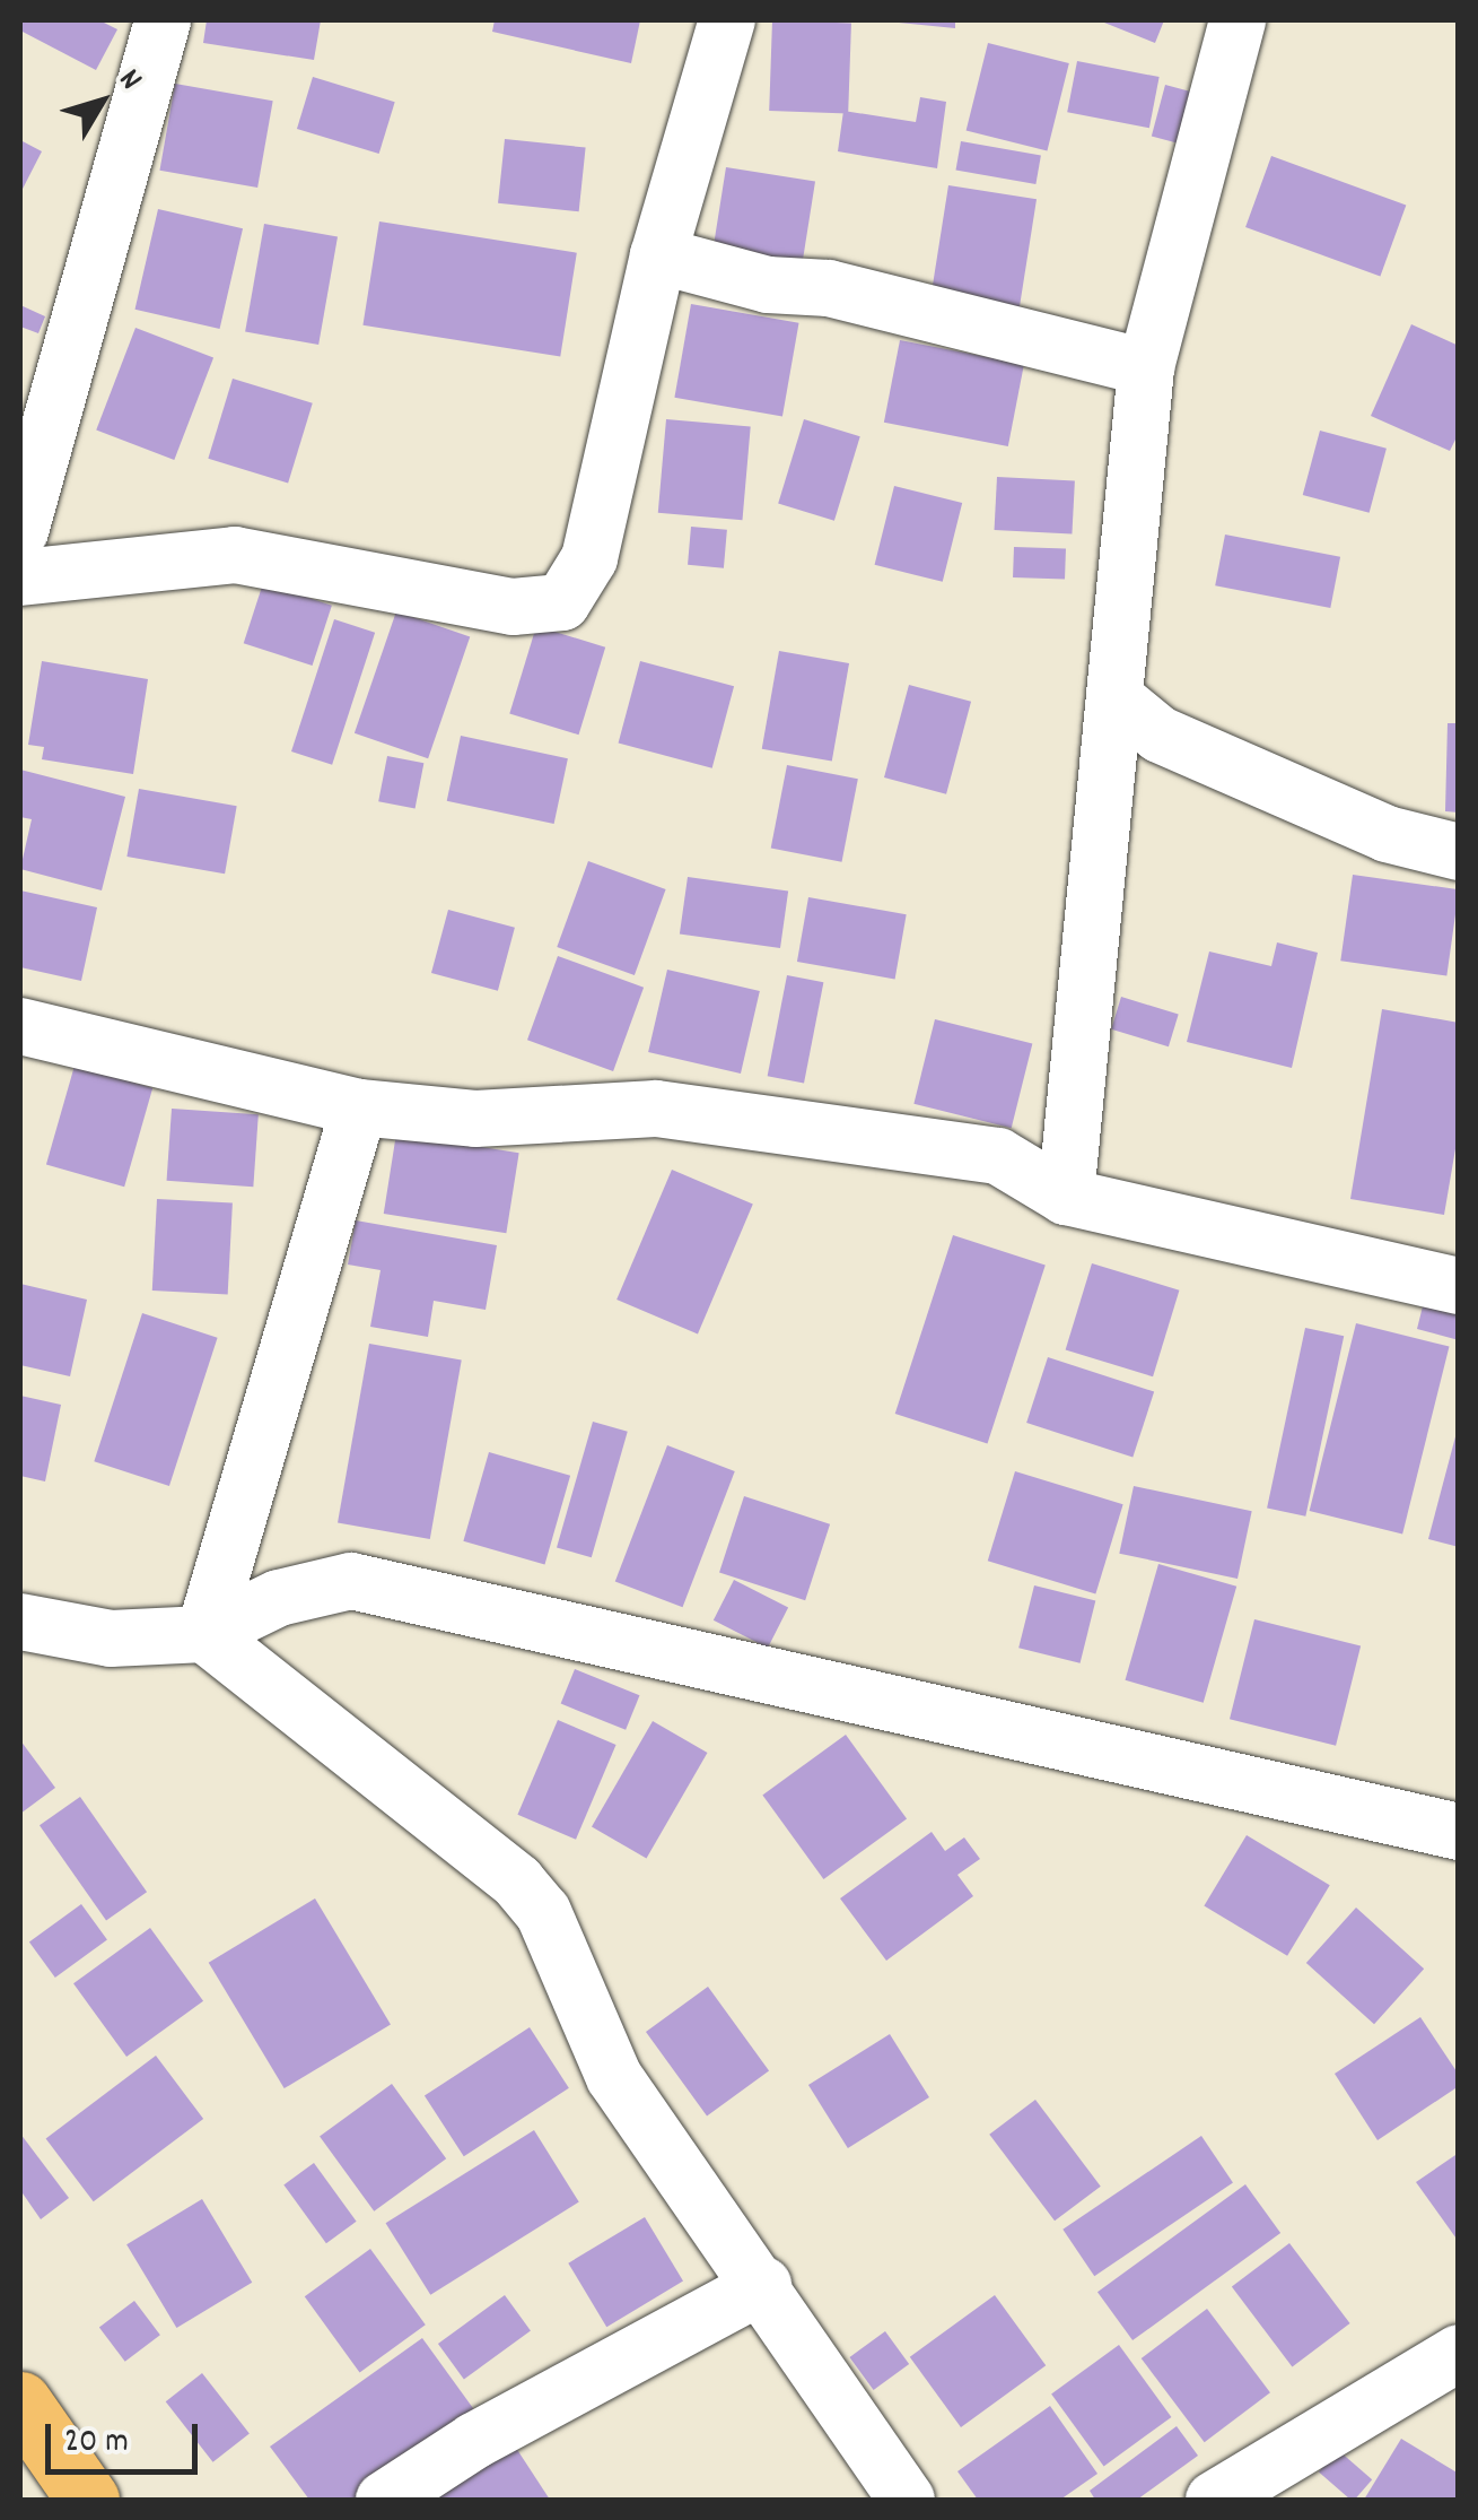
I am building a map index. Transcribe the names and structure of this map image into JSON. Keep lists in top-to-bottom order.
{
  "scale_bar": "20 m",
  "north": "top right"
}
